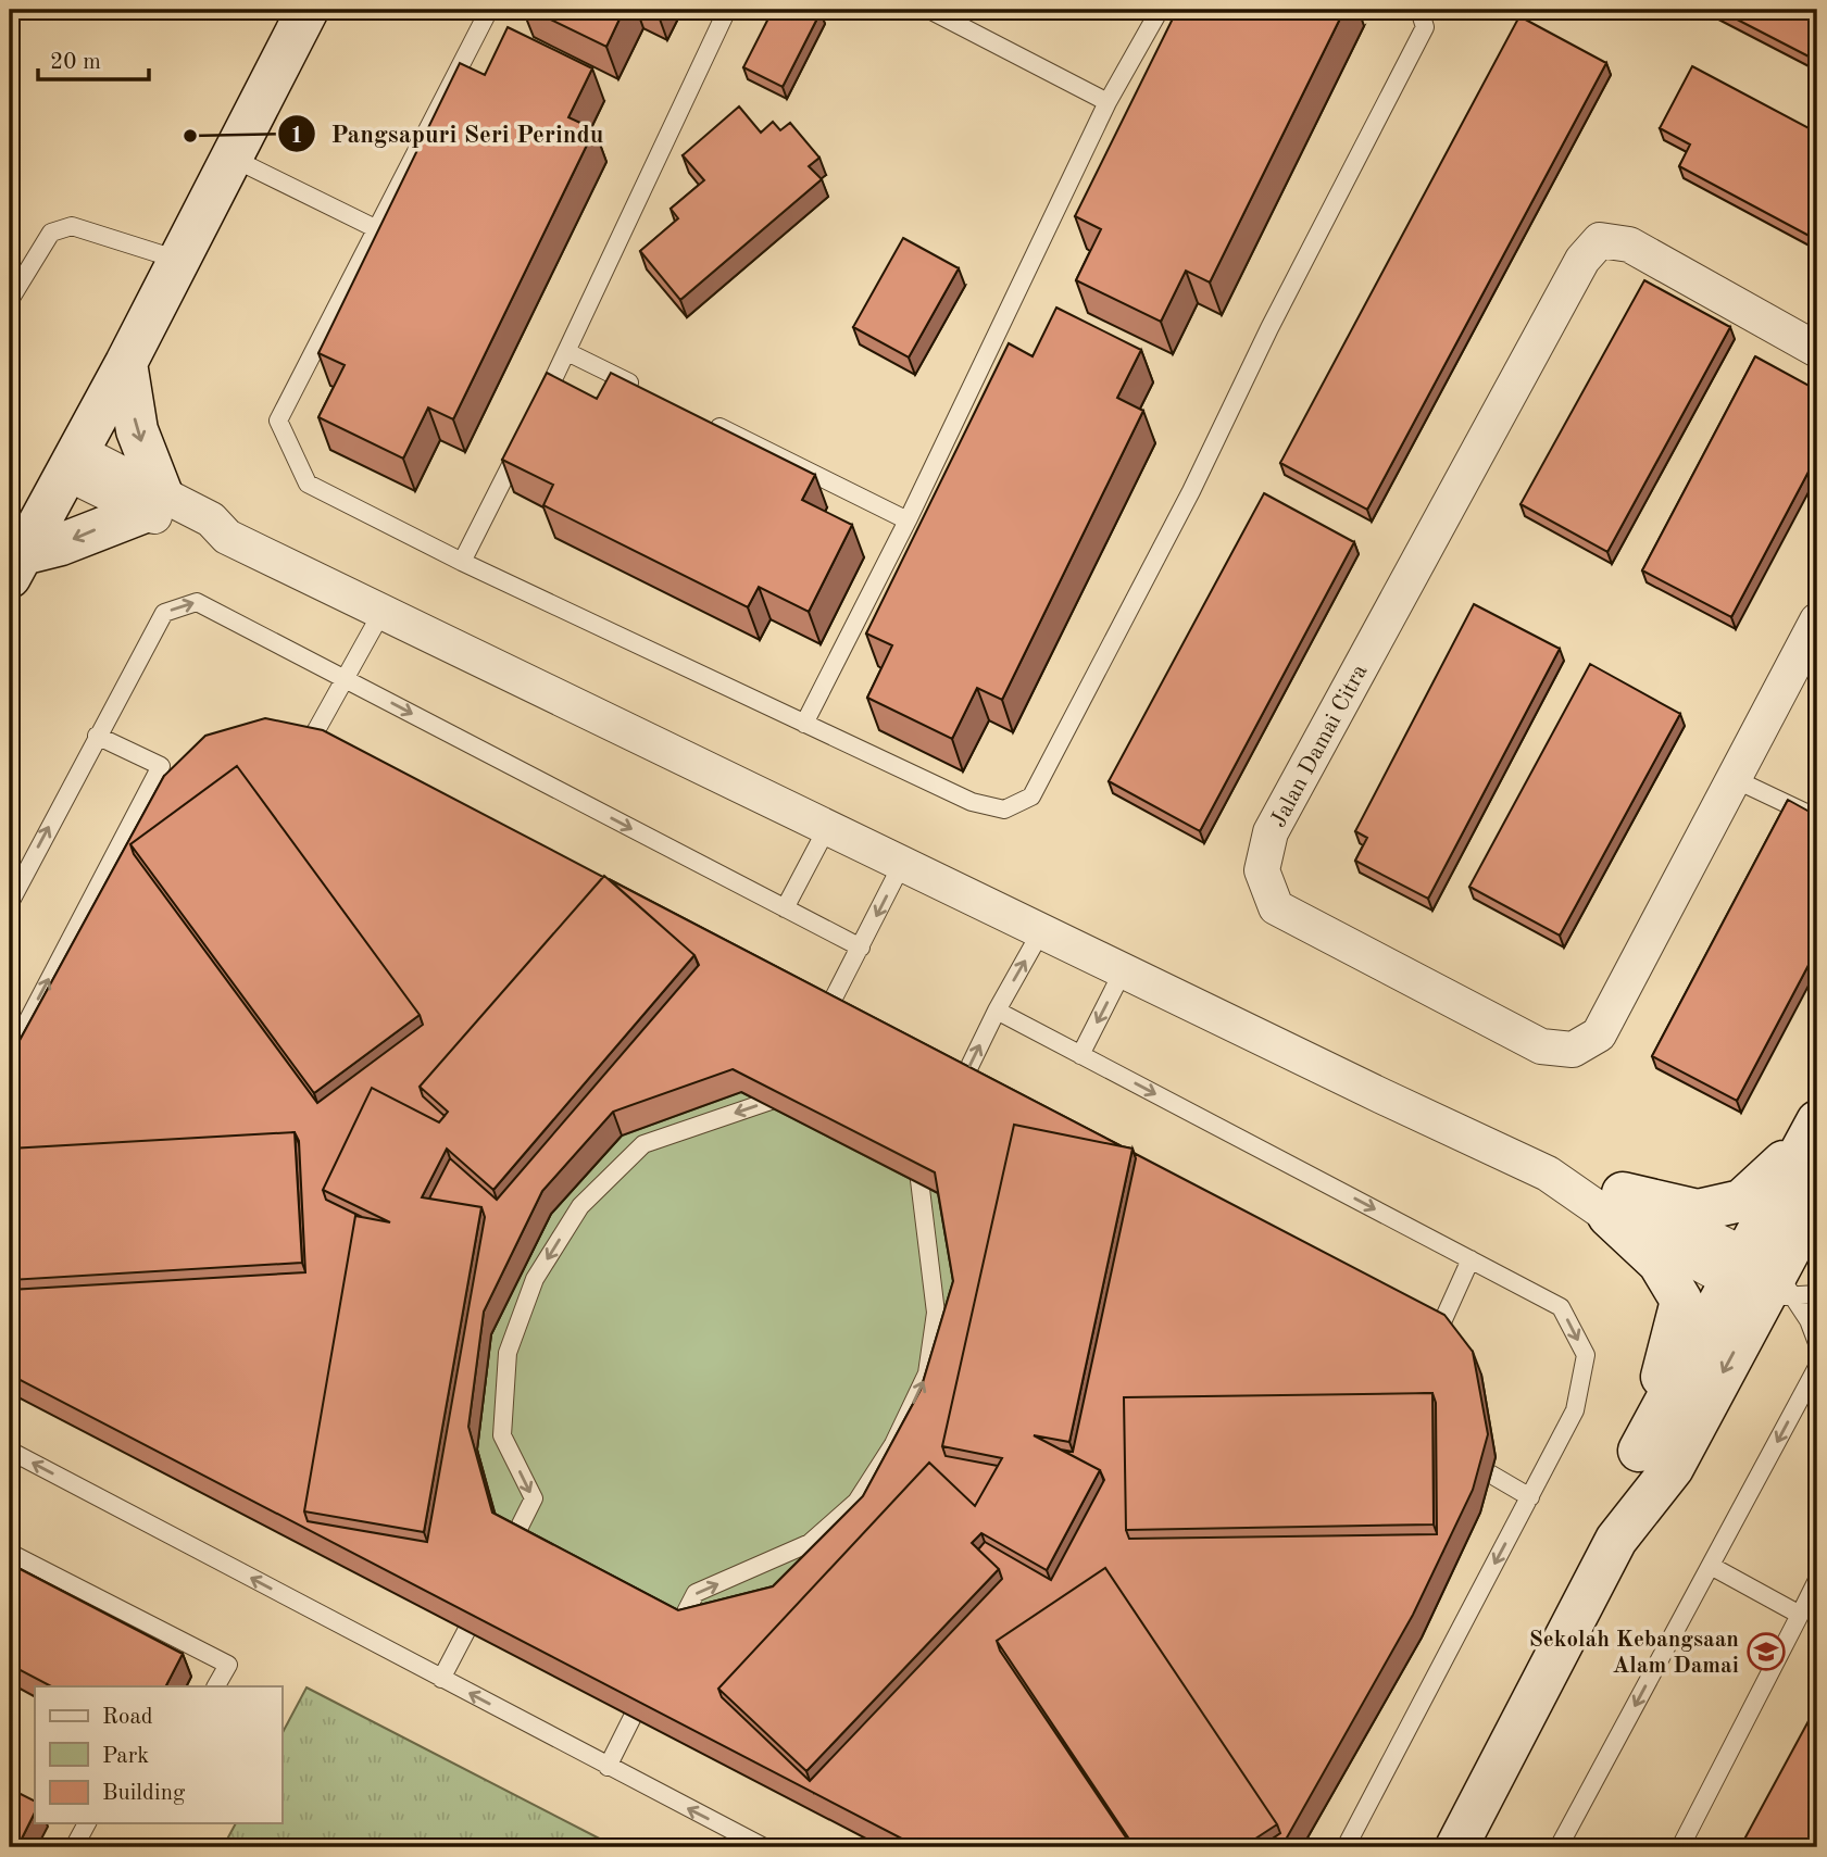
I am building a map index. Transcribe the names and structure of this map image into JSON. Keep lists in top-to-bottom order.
{
  "streets": {
    "street": ["Jalan Damai Citra"]
  },
  "places": {
    "other": ["Pangsapuri Seri Perindu"],
    "school or university": ["Sekolah Kebangsaan Alam Damai"]
  },
  "legend": ["Road", "Park", "Building"],
  "scale_bar": "20 m"
}
